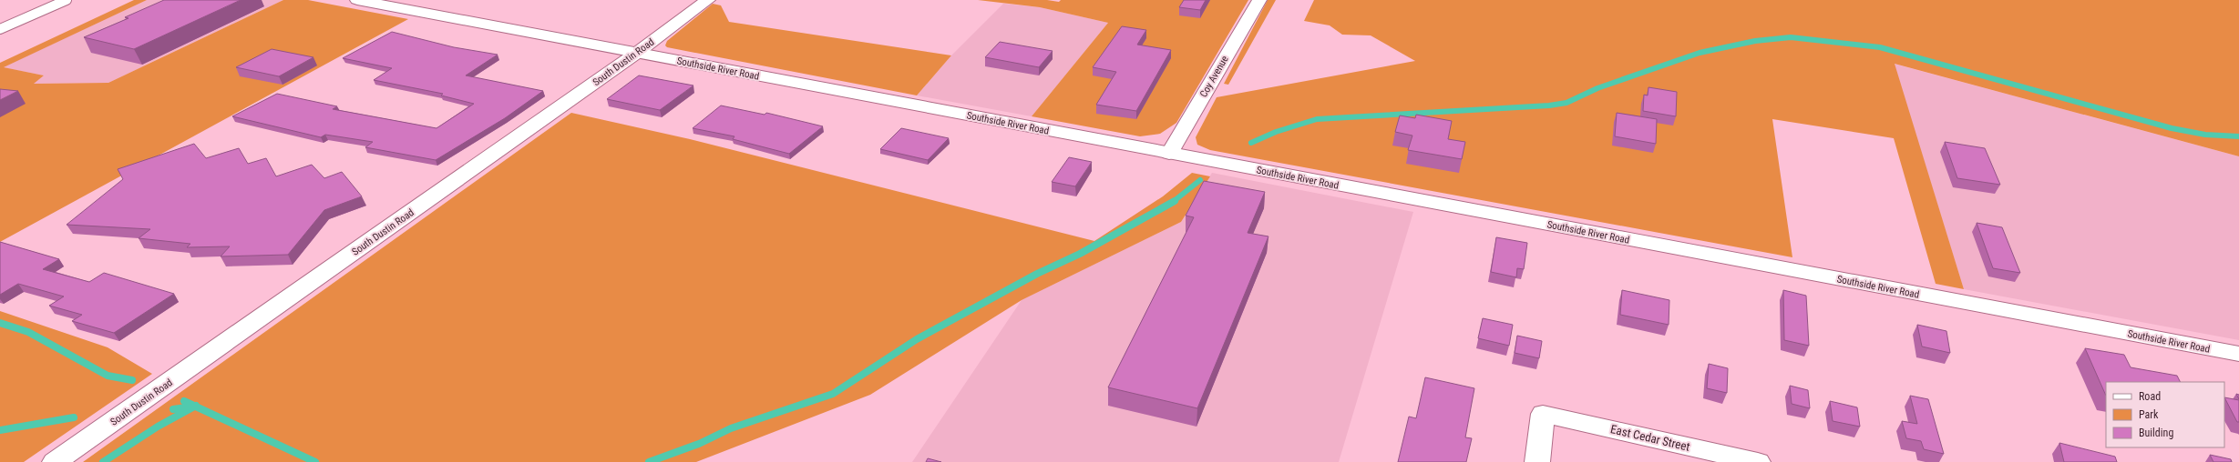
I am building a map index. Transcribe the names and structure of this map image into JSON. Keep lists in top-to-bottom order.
{
  "streets": {
    "main road": [
      "South Dustin Road",
      "Southside River Road",
      "Coy Avenue",
      "East Cedar Street"
    ]
  },
  "crossings": [
    ["South Dustin Road", "Southside River Road"],
    ["Southside River Road", "Coy Avenue"]
  ],
  "legend": ["Road", "Park", "Building"]
}
